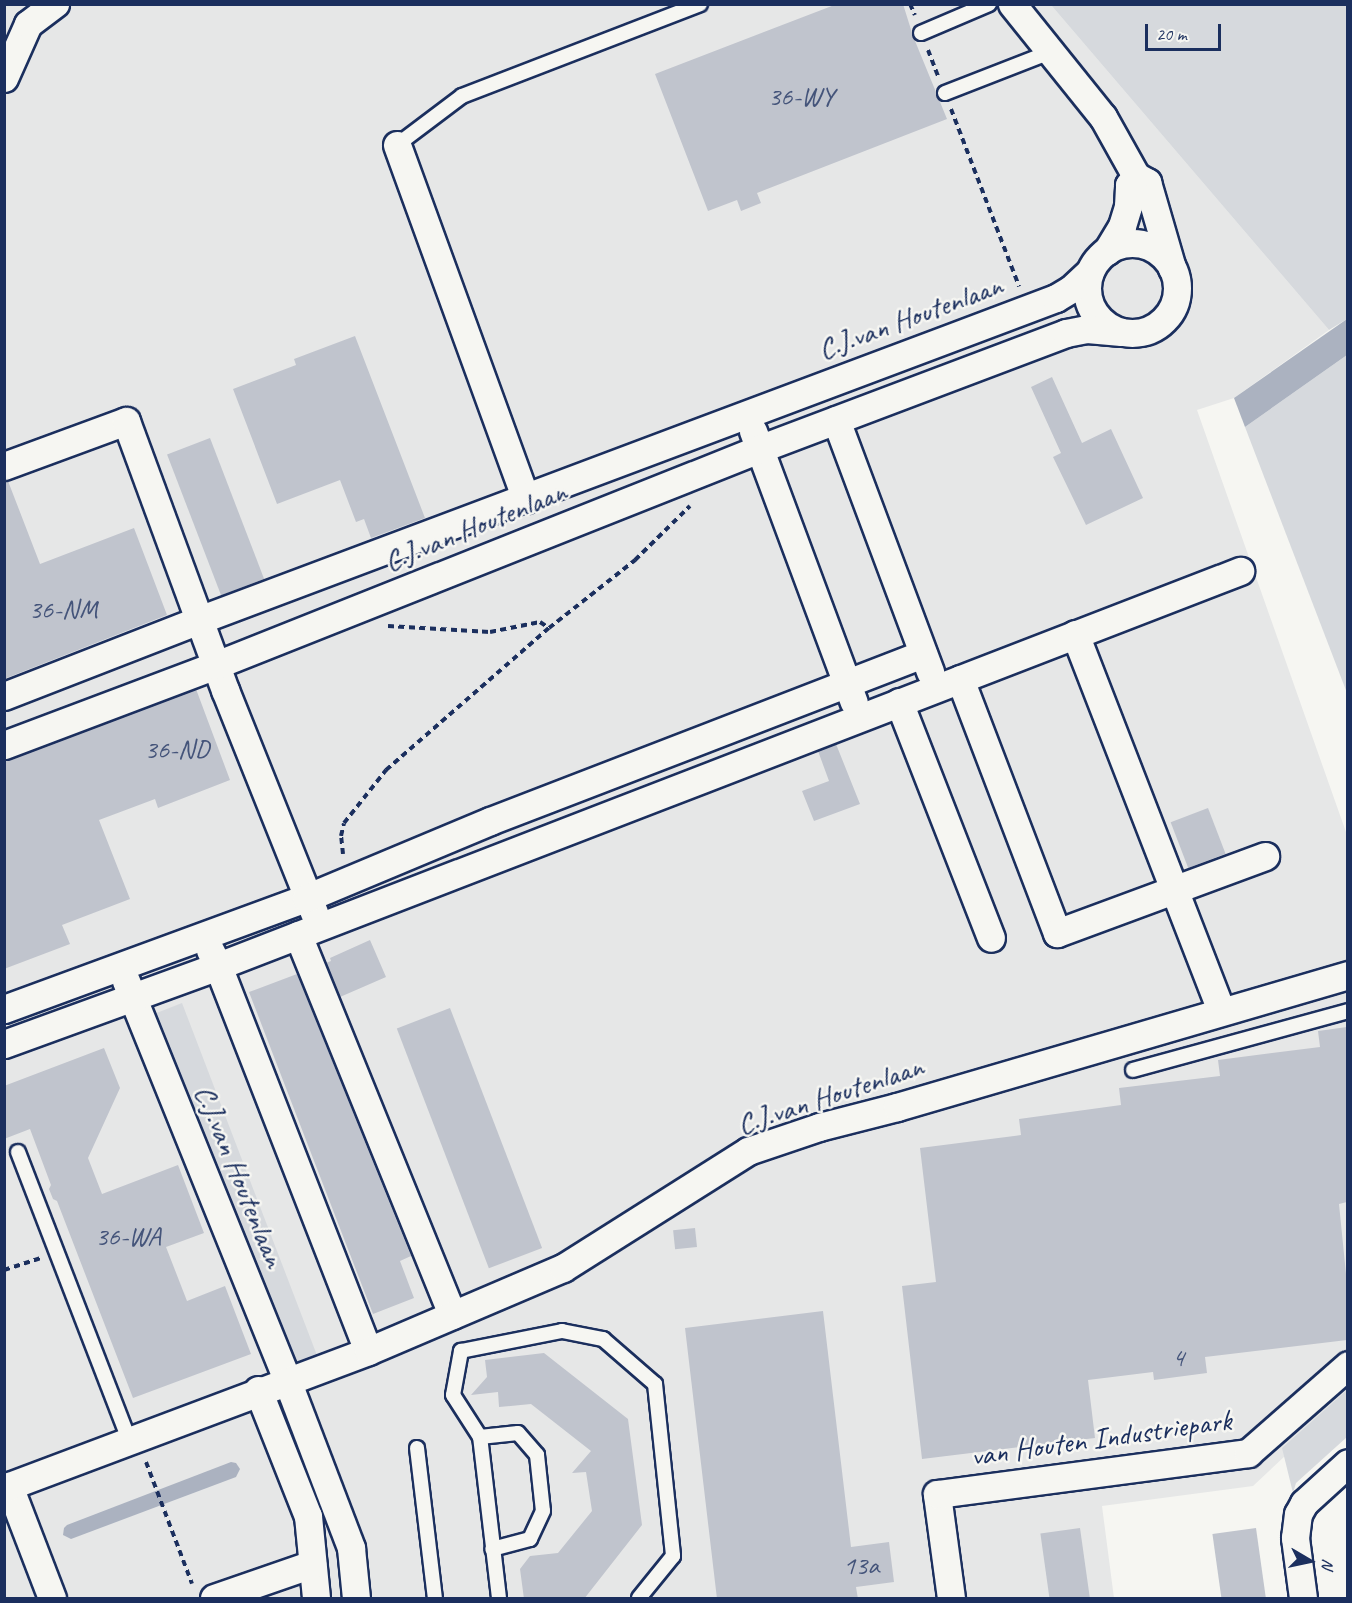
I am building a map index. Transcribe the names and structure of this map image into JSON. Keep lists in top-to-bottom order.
{
  "streets": {
    "street": ["C.J.van Houtenlaan", "van Houten Industriepark"]
  },
  "house_numbers": [
    "36-WY",
    "36-NM",
    "36-ND",
    "36-WA",
    "4",
    "13a"
  ],
  "scale_bar": "20 m",
  "north": "right"
}
